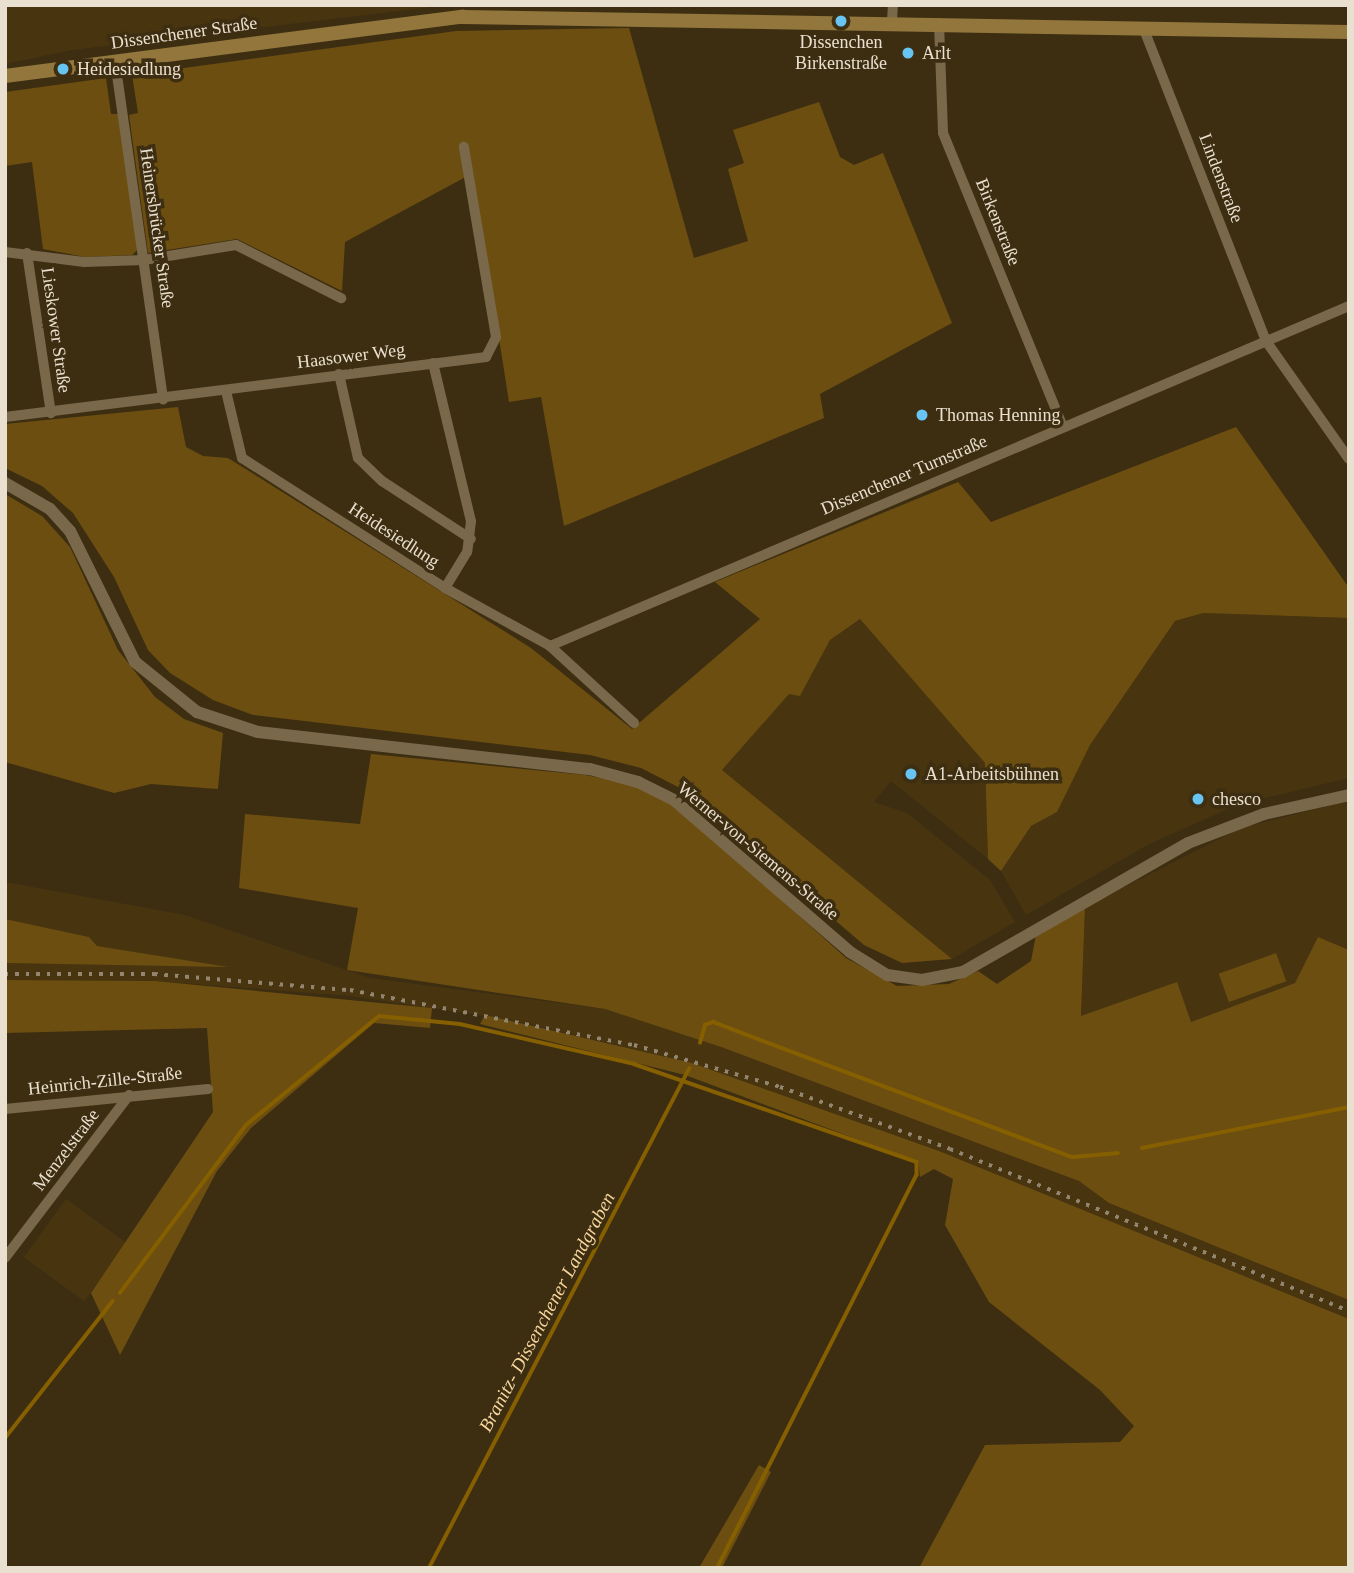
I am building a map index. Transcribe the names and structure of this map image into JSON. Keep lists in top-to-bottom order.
{
  "streets": {
    "main road": ["Dissenchener Straße"],
    "street": [
      "Lindenstraße",
      "Birkenstraße",
      "Heinersbrücker Straße",
      "Lieskower Straße",
      "Haasower Weg",
      "Dissenchener Turnstraße",
      "Heidesiedlung",
      "Werner-von-Siemens-Straße",
      "Heinrich-Zille-Straße",
      "Menzelstraße"
    ]
  },
  "crossings": [
    ["Dissenchener Straße", "Lindenstraße"],
    ["Dissenchener Straße", "Birkenstraße"],
    ["Dissenchener Straße", "Heinersbrücker Straße"],
    ["Lindenstraße", "Dissenchener Turnstraße"],
    ["Birkenstraße", "Dissenchener Turnstraße"],
    ["Heinersbrücker Straße", "Haasower Weg"],
    ["Lieskower Straße", "Haasower Weg"],
    ["Haasower Weg", "Heidesiedlung"],
    ["Dissenchener Turnstraße", "Heidesiedlung"],
    ["Heinrich-Zille-Straße", "Menzelstraße"]
  ],
  "water": ["Branitz- Dissenchener Landgraben"],
  "places": [
    "Dissenchen Birkenstraße",
    "Arlt",
    "Heidesiedlung",
    "Thomas Henning",
    "A1-Arbeitsbühnen",
    "chesco"
  ]
}
